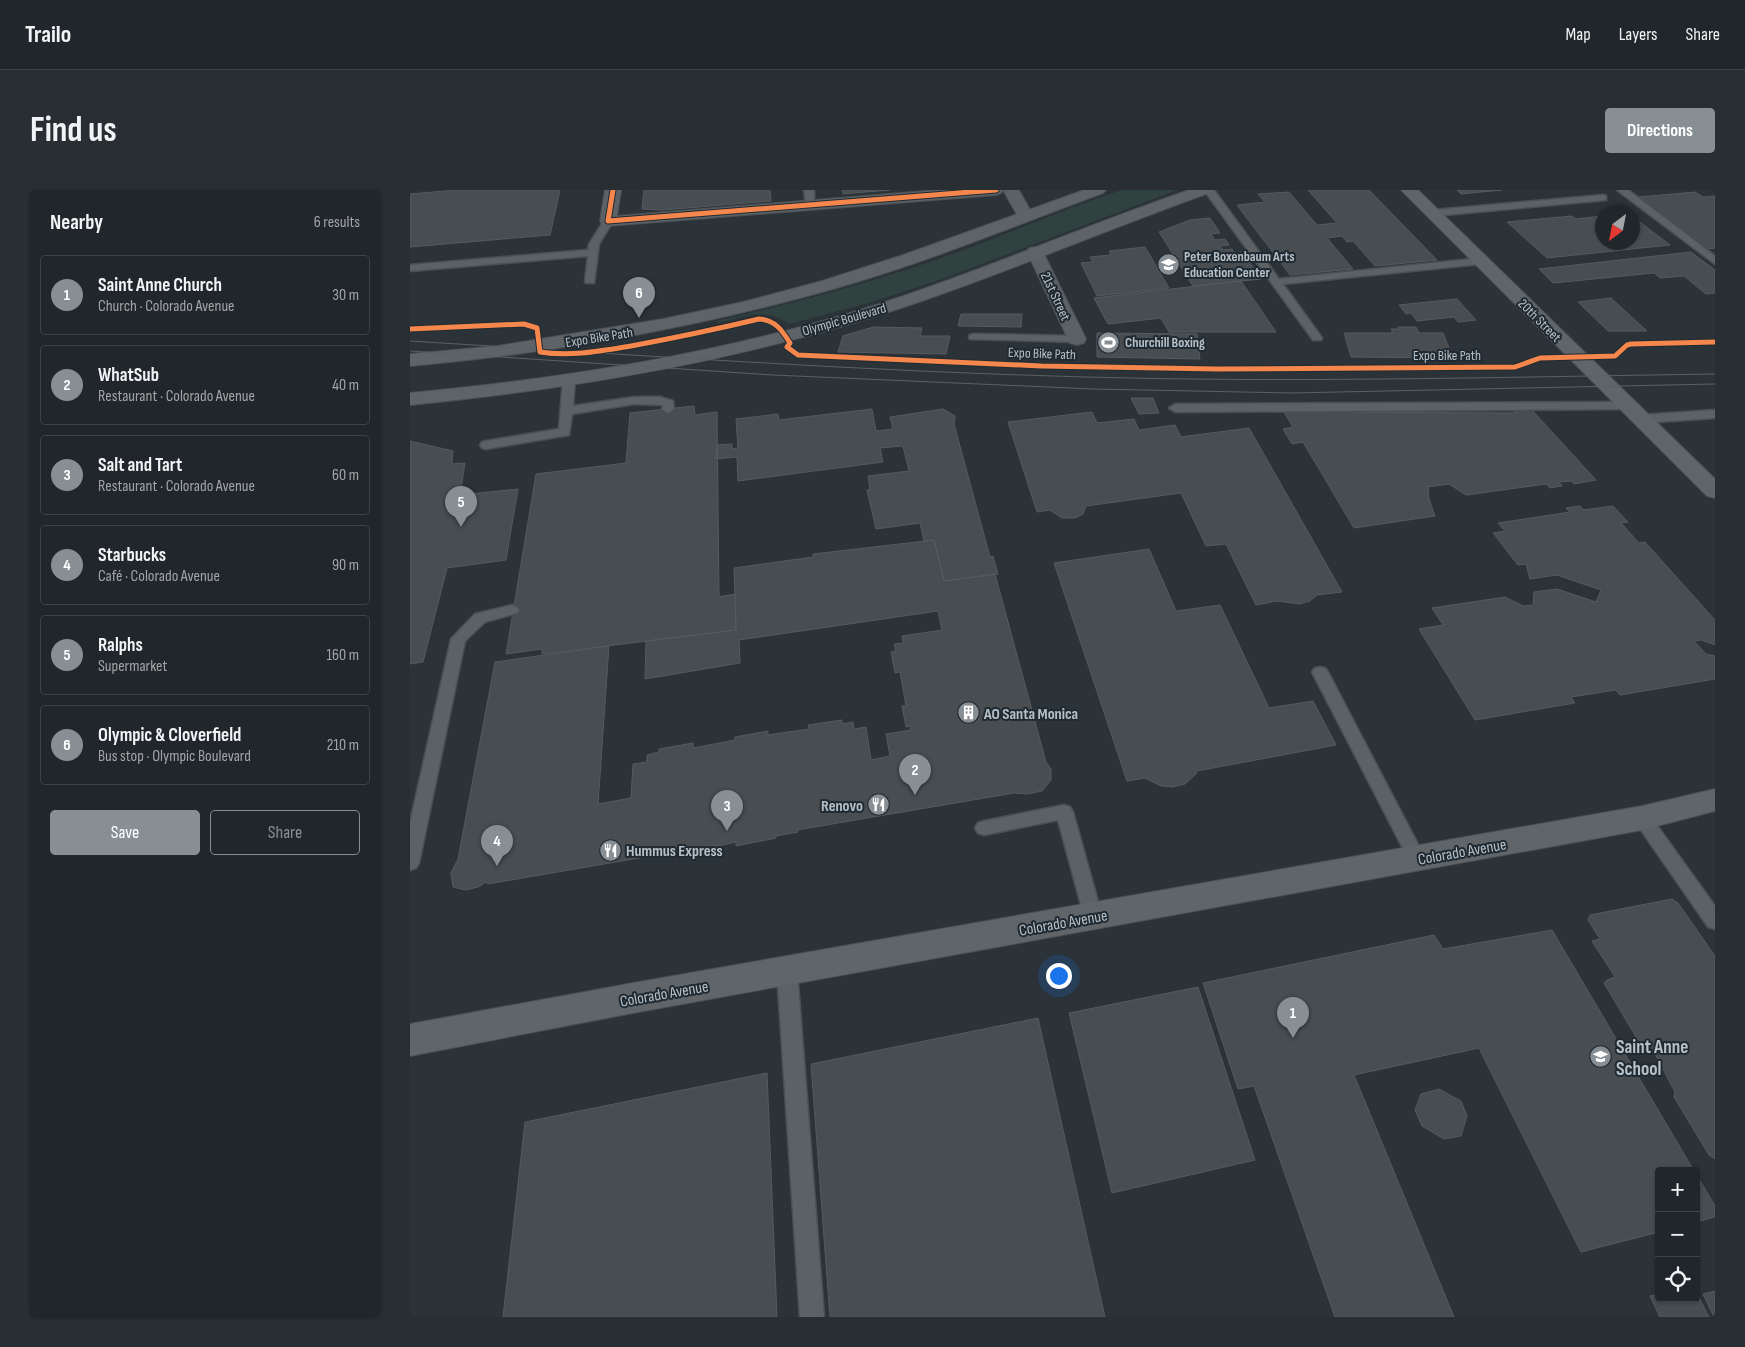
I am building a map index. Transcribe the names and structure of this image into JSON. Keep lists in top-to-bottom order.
{
  "streets": {
    "main road": ["Olympic Boulevard", "20th Street", "Colorado Avenue"],
    "street": ["21st Street"],
    "cycle path": ["Expo Bike Path"]
  },
  "crossings": [
    ["21st Street", "Olympic Boulevard"]
  ],
  "places": {
    "school or university": ["Peter Boxenbaum Arts Education Center", "Saint Anne School"],
    "sports": ["Churchill Boxing"],
    "building": ["AO Santa Monica"],
    "restaurant": ["Renovo", "Hummus Express"]
  },
  "north": "bottom left",
  "page": {
    "header": "Trailo",
    "nav": ["Map", "Layers", "Share"],
    "buttons": [
      "Directions",
      ["Save", "Share"]
    ],
    "title": "Find us",
    "heading": ["Nearby", "6 results"],
    "list": [
      {
        "mark": "1",
        "name": "Saint Anne Church",
        "note": "Church · Colorado Avenue",
        "value": "30 m"
      },
      {
        "mark": "2",
        "name": "WhatSub",
        "note": "Restaurant · Colorado Avenue",
        "value": "40 m"
      },
      {
        "mark": "3",
        "name": "Salt and Tart",
        "note": "Restaurant · Colorado Avenue",
        "value": "60 m"
      },
      {
        "mark": "4",
        "name": "Starbucks",
        "note": "Café · Colorado Avenue",
        "value": "90 m"
      },
      {
        "mark": "5",
        "name": "Ralphs",
        "note": "Supermarket",
        "value": "160 m"
      },
      {
        "mark": "6",
        "name": "Olympic & Cloverfield",
        "note": "Bus stop · Olympic Boulevard",
        "value": "210 m"
      }
    ],
    "pins": [
      "6",
      "5",
      "2",
      "3",
      "4",
      "1"
    ],
    "map_buttons": ["+", "−"]
  }
}
